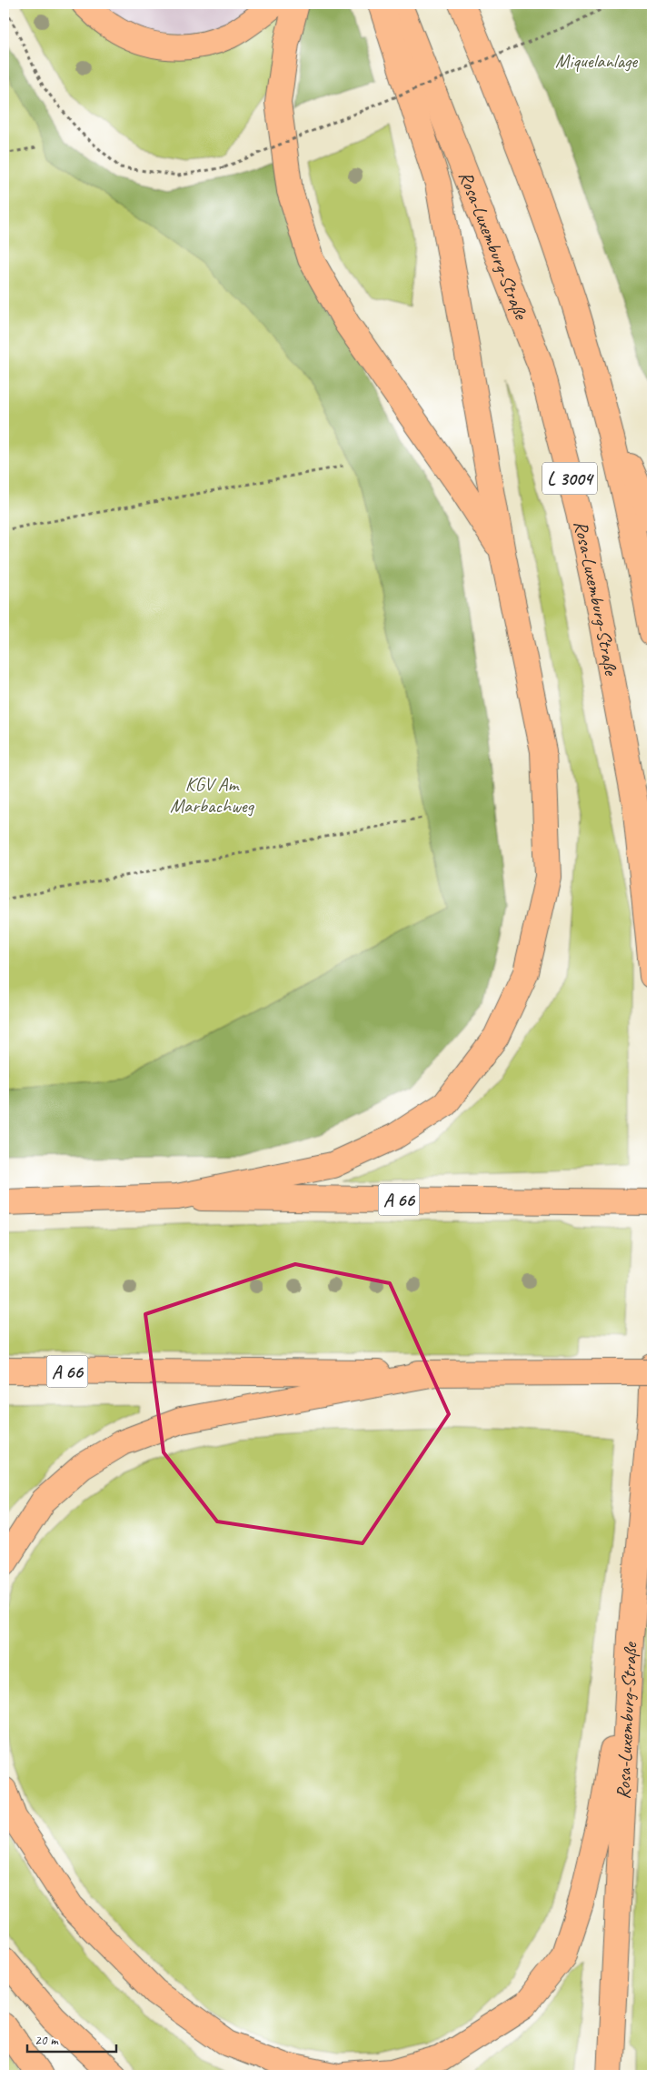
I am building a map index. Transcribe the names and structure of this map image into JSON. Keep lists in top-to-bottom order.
{
  "streets": {
    "highway": ["Rosa-Luxemburg-Straße", "L 3004", "A 66"]
  },
  "parks": ["Miquelanlage", "KGV Am Marbachweg"],
  "scale_bar": "20 m"
}
